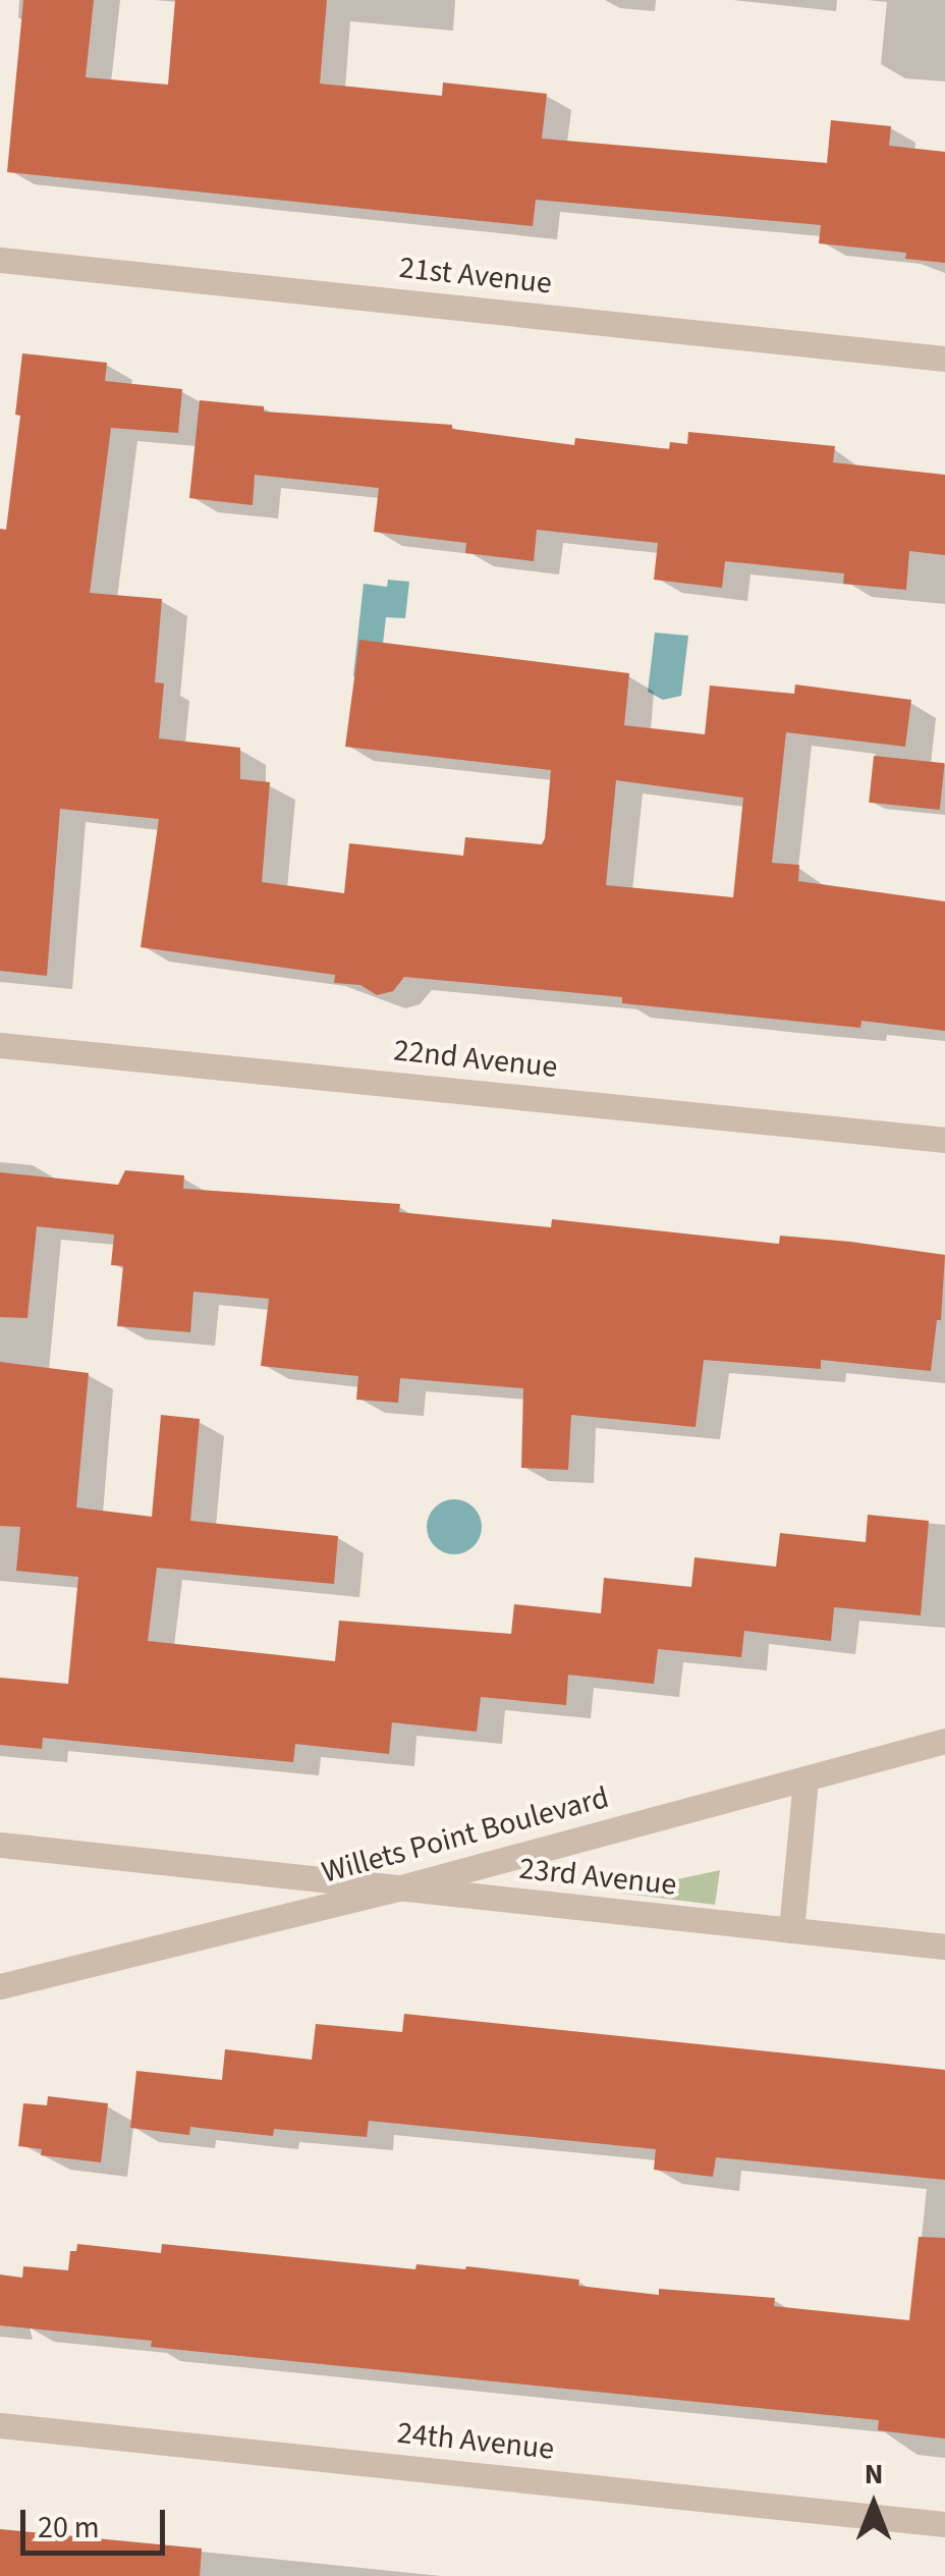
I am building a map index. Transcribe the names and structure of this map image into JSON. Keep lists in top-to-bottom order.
{
  "streets": {
    "street": [
      "21st Avenue",
      "22nd Avenue",
      "Willets Point Boulevard",
      "23rd Avenue",
      "24th Avenue"
    ]
  },
  "crossings": [
    ["Willets Point Boulevard", "23rd Avenue"]
  ],
  "scale_bar": "20 m",
  "north": "top"
}
